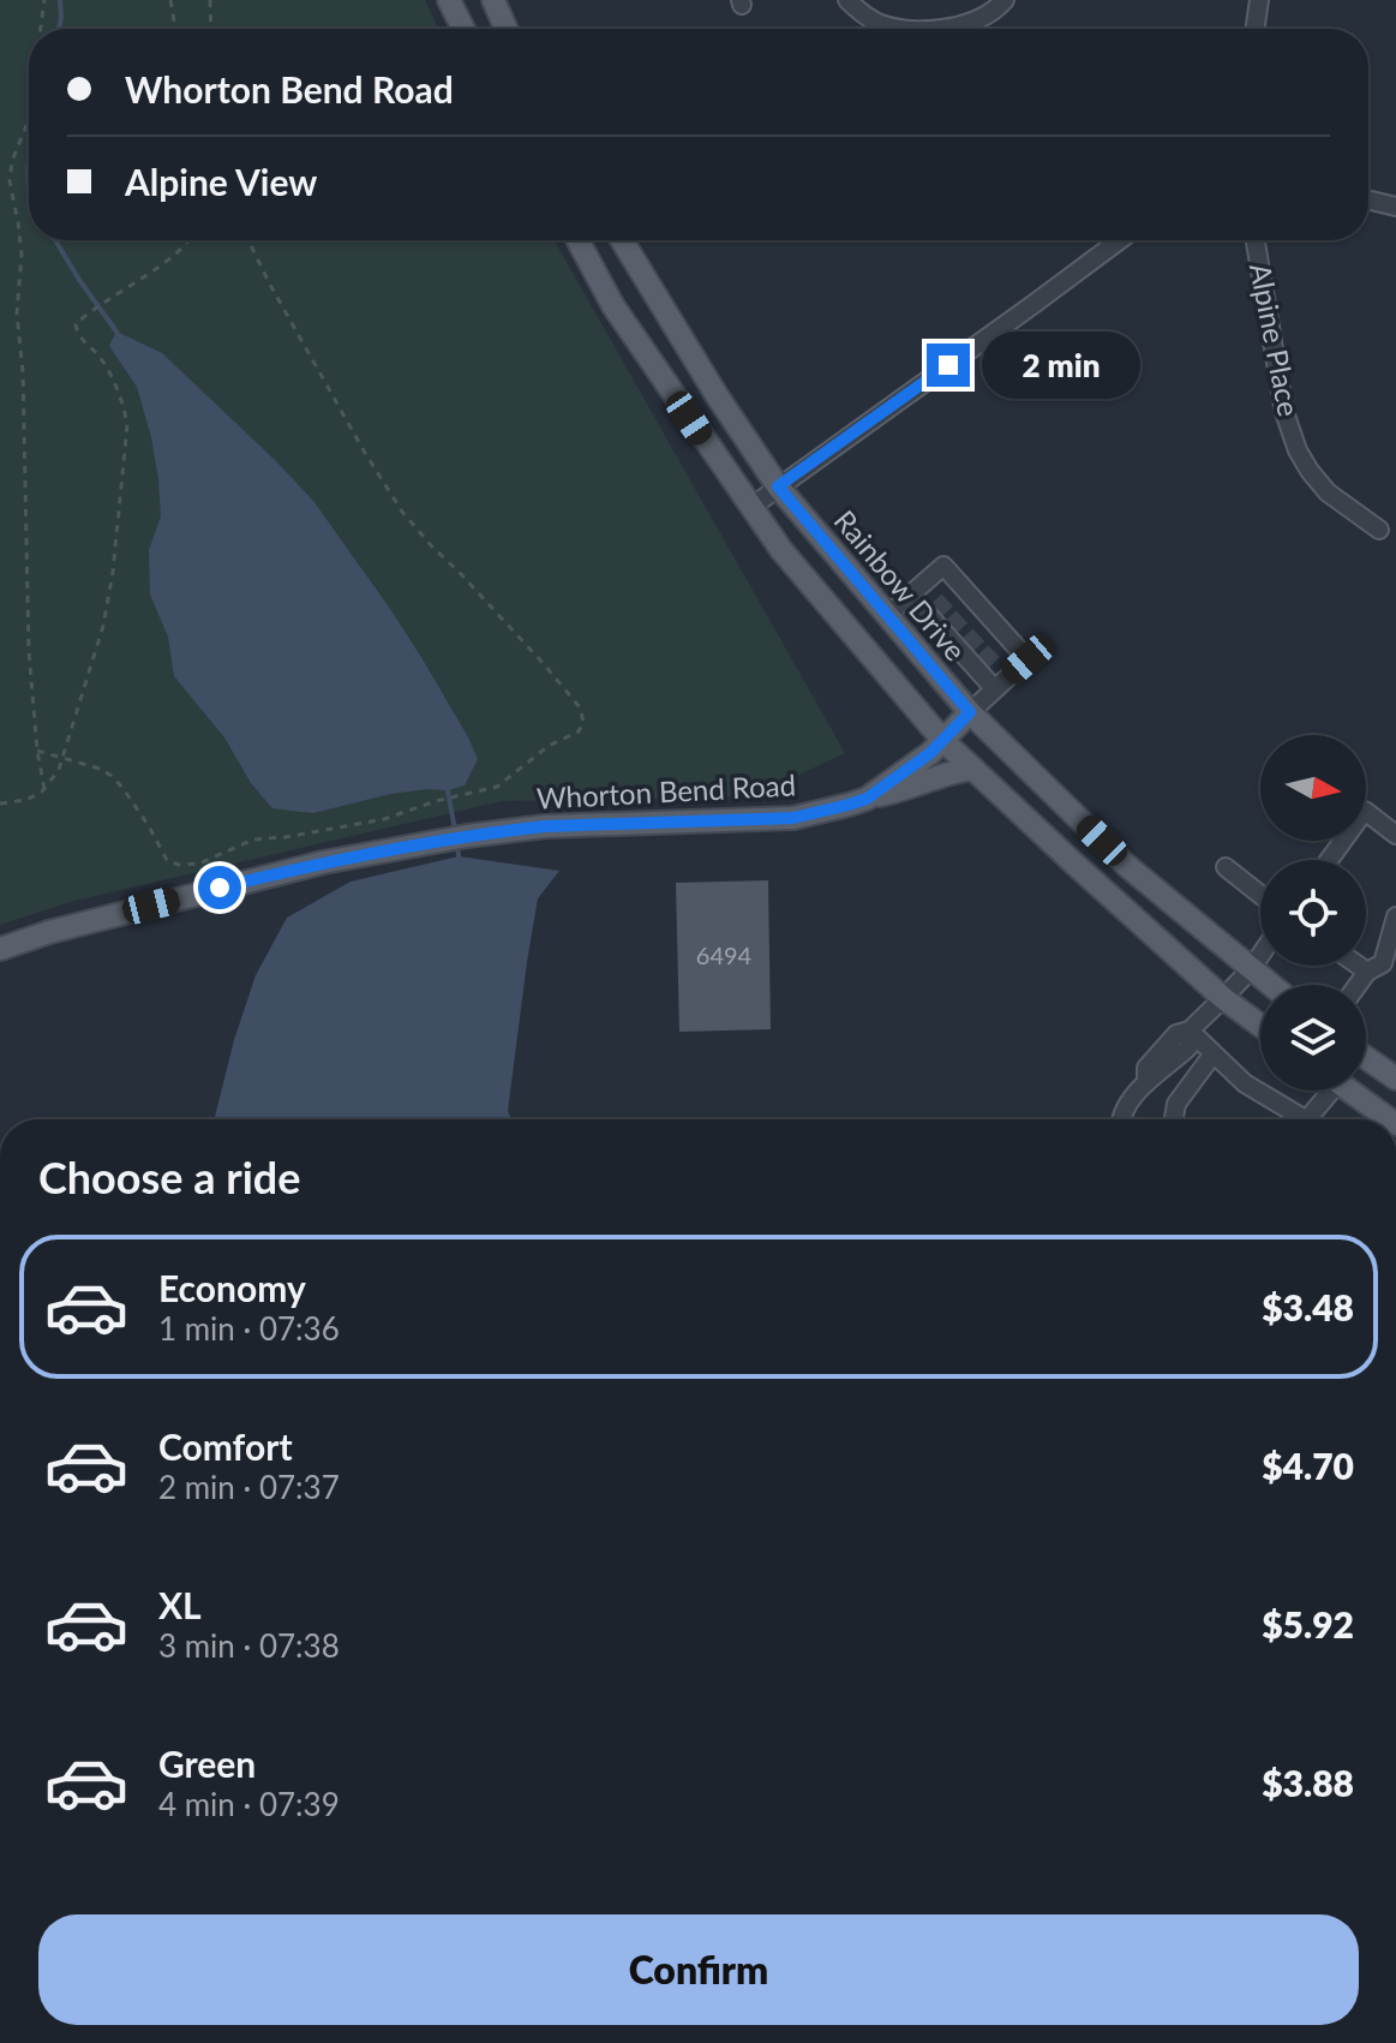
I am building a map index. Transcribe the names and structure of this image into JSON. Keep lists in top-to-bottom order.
{
  "streets": {
    "main road": ["Rainbow Drive", "Whorton Bend Road"],
    "street": ["Alpine Place"]
  },
  "crossings": [
    ["Rainbow Drive", "Whorton Bend Road"]
  ],
  "house_numbers": ["6494"],
  "north": "right",
  "page": {
    "banner": ["Whorton Bend Road", "Alpine View"],
    "bubble": "2 min",
    "heading": "Choose a ride",
    "list": [
      {
        "name": "Economy",
        "note": "1 min · 07:36",
        "value": "$3.48"
      },
      {
        "name": "Comfort",
        "note": "2 min · 07:37",
        "value": "$4.70"
      },
      {
        "name": "XL",
        "note": "3 min · 07:38",
        "value": "$5.92"
      },
      {
        "name": "Green",
        "note": "4 min · 07:39",
        "value": "$3.88"
      }
    ],
    "buttons": "Confirm"
  }
}
